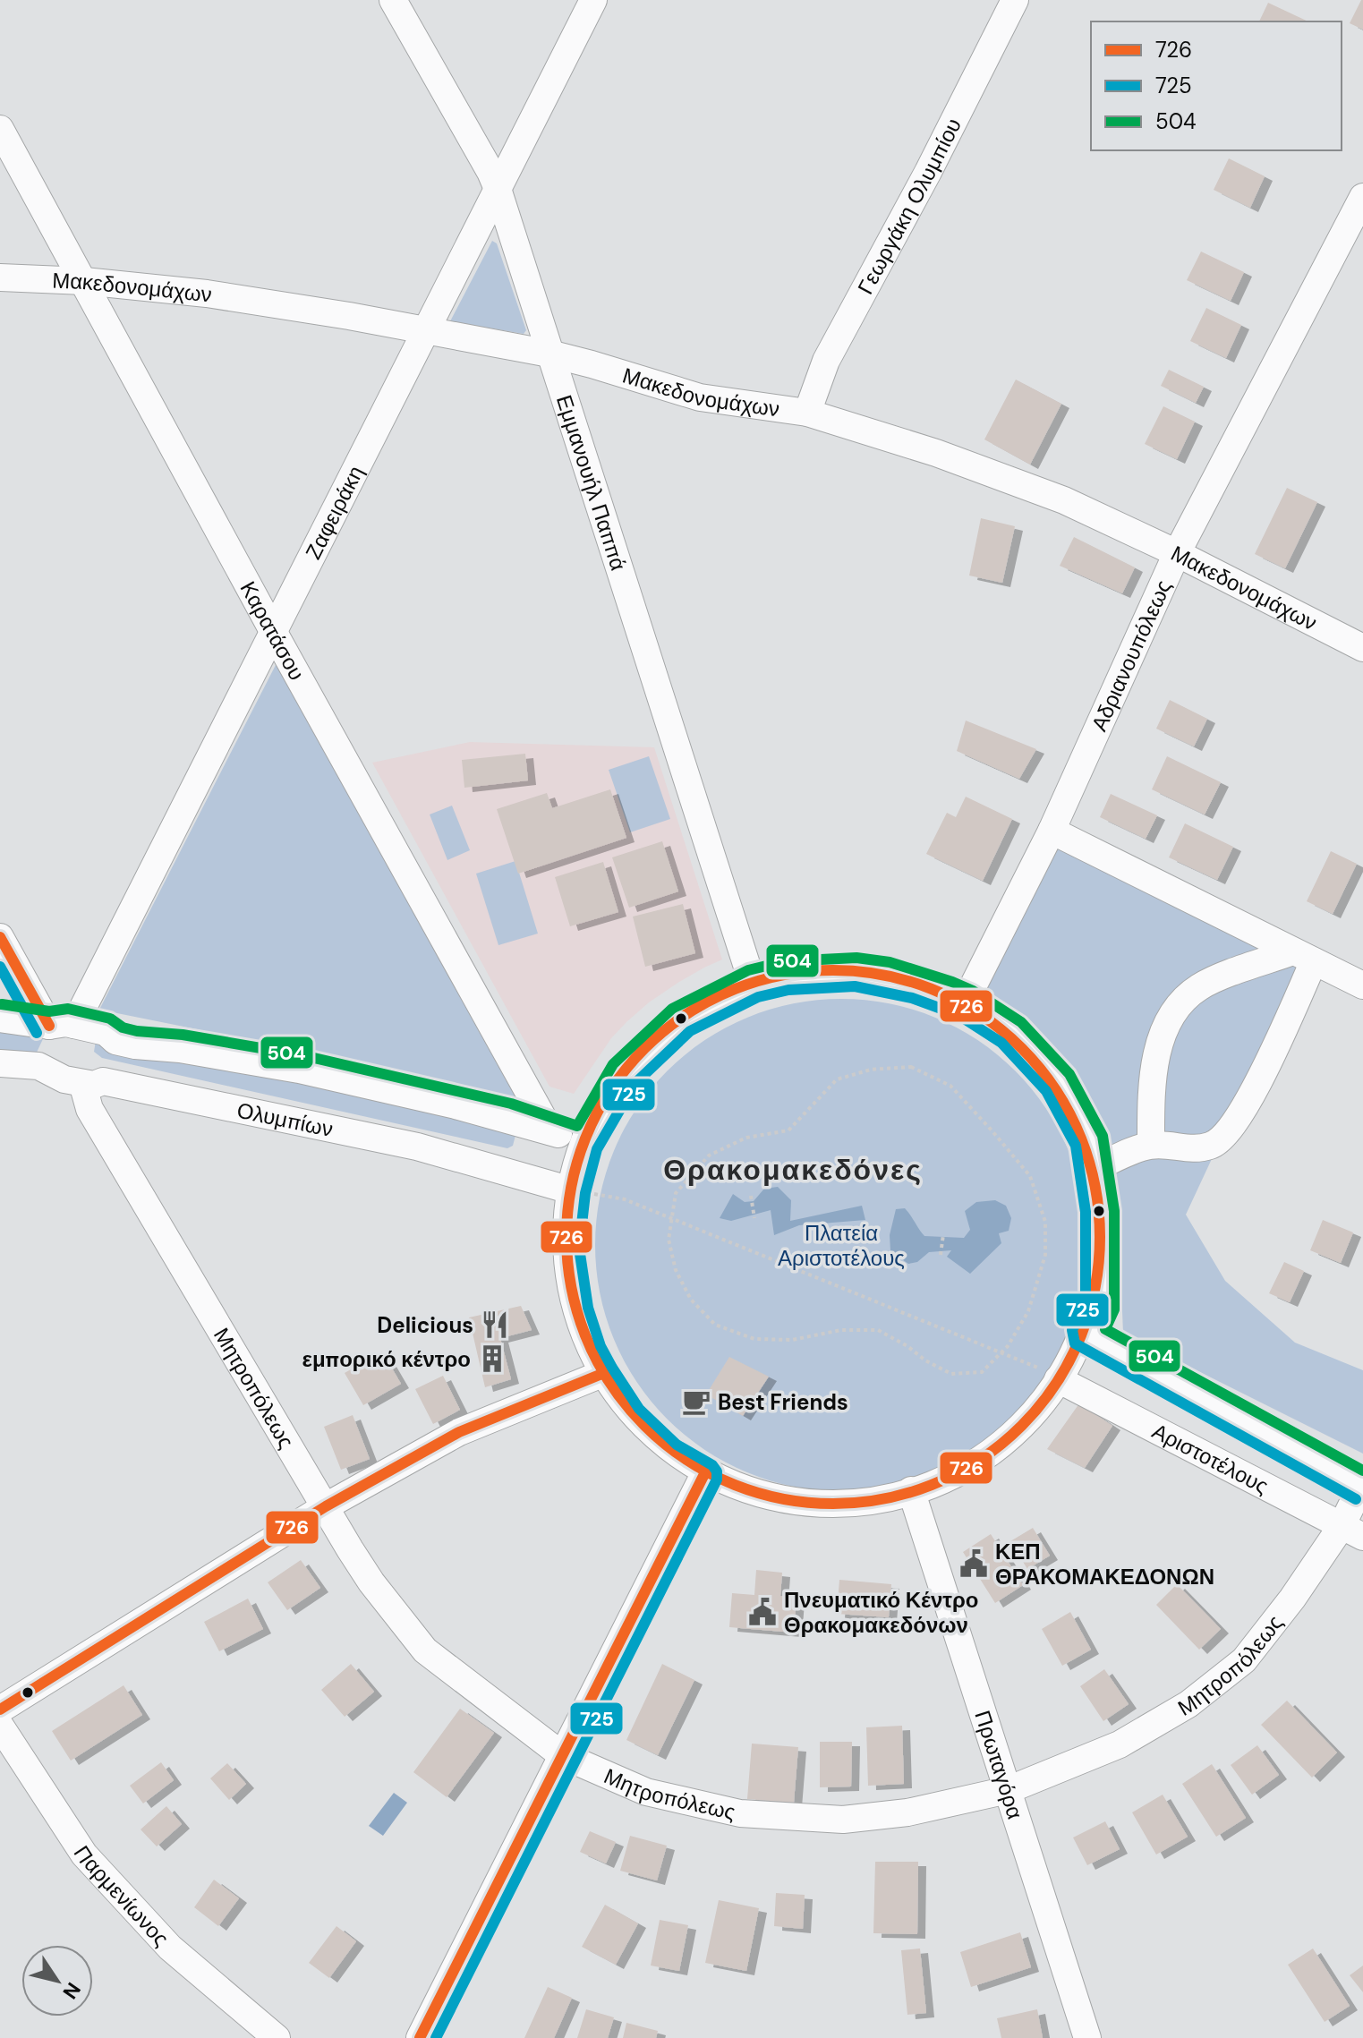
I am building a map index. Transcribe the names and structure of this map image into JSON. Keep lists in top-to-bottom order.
{
  "streets": {
    "street": [
      "Γεωργάκη Ολυμπίου",
      "Μακεδονομάχων",
      "Εμμανουήλ Παππά",
      "Ζαφειράκη",
      "Καρατάσου",
      "Αδριανουπόλεως",
      "Ολυμπίων",
      "Μητροπόλεως",
      "Αριστοτέλους",
      "Πρωταγόρα",
      "Παρμενίωνος"
    ]
  },
  "crossings": [
    ["Γεωργάκη Ολυμπίου", "Μακεδονομάχων"],
    ["Μακεδονομάχων", "Εμμανουήλ Παππά"],
    ["Μακεδονομάχων", "Ζαφειράκη"],
    ["Μακεδονομάχων", "Καρατάσου"],
    ["Μακεδονομάχων", "Αδριανουπόλεως"],
    ["Εμμανουήλ Παππά", "Ζαφειράκη"],
    ["Ζαφειράκη", "Καρατάσου"],
    ["Ζαφειράκη", "Ολυμπίων"],
    ["Ζαφειράκη", "Μητροπόλεως"],
    ["Ολυμπίων", "Μητροπόλεως"],
    ["Μητροπόλεως", "Αριστοτέλους"],
    ["Μητροπόλεως", "Πρωταγόρα"]
  ],
  "districts": ["Θρακομακεδόνες"],
  "parks": ["Πλατεία Αριστοτέλους"],
  "places": {
    "restaurant": ["Delicious"],
    "building": ["εμπορικό κέντρο"],
    "cafe": ["Best Friends"],
    "public building": ["ΚΕΠ ΘΡΑΚΟΜΑΚΕΔΟΝΩΝ", "Πνευματικό Κέντρο Θρακομακεδόνων"]
  },
  "lines": ["transit line 726", "transit line 504", "transit line 725"],
  "legend": ["726", "725", "504"],
  "north": "bottom right"
}
